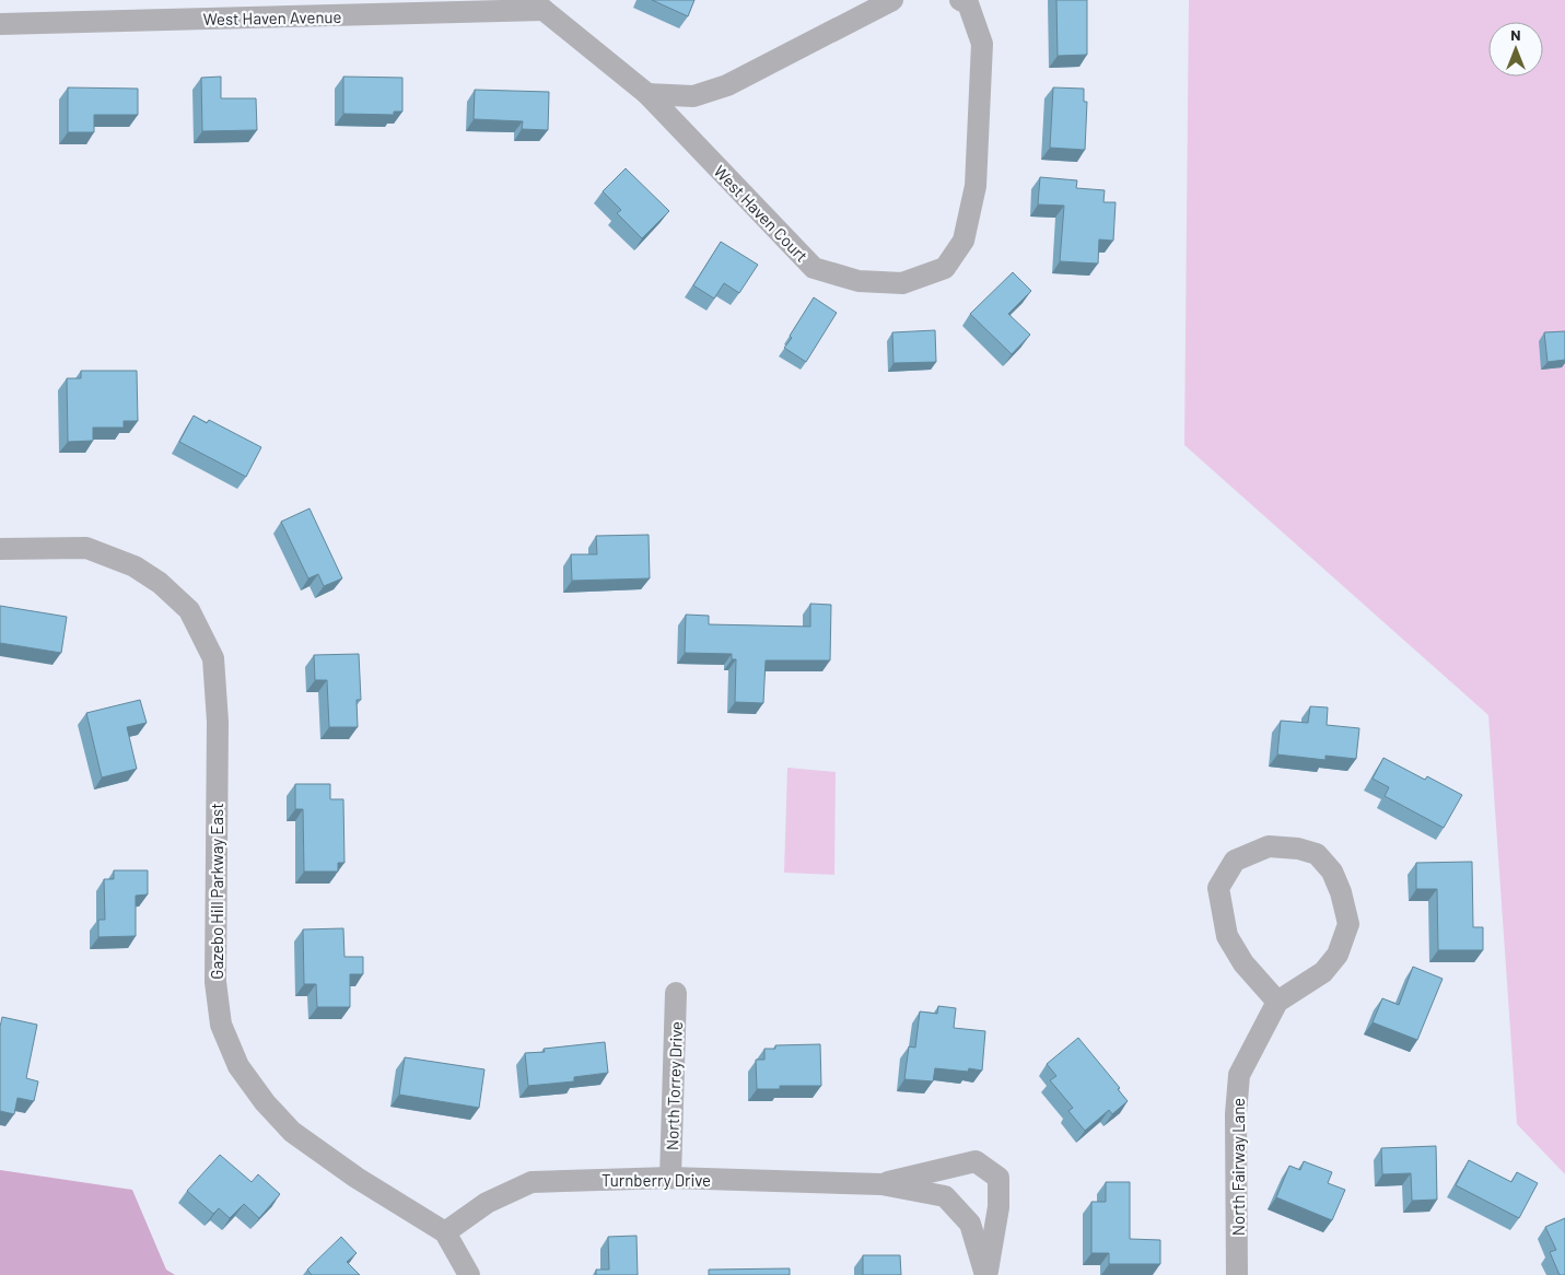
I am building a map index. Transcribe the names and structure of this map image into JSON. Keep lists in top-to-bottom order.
{
  "streets": {
    "street": [
      "West Haven Avenue",
      "West Haven Court",
      "Gazebo Hill Parkway East",
      "North Torrey Drive",
      "North Fairway Lane",
      "Turnberry Drive"
    ]
  },
  "crossings": [
    ["West Haven Avenue", "West Haven Court"],
    ["Gazebo Hill Parkway East", "Turnberry Drive"],
    ["North Torrey Drive", "Turnberry Drive"]
  ],
  "north": "top"
}
